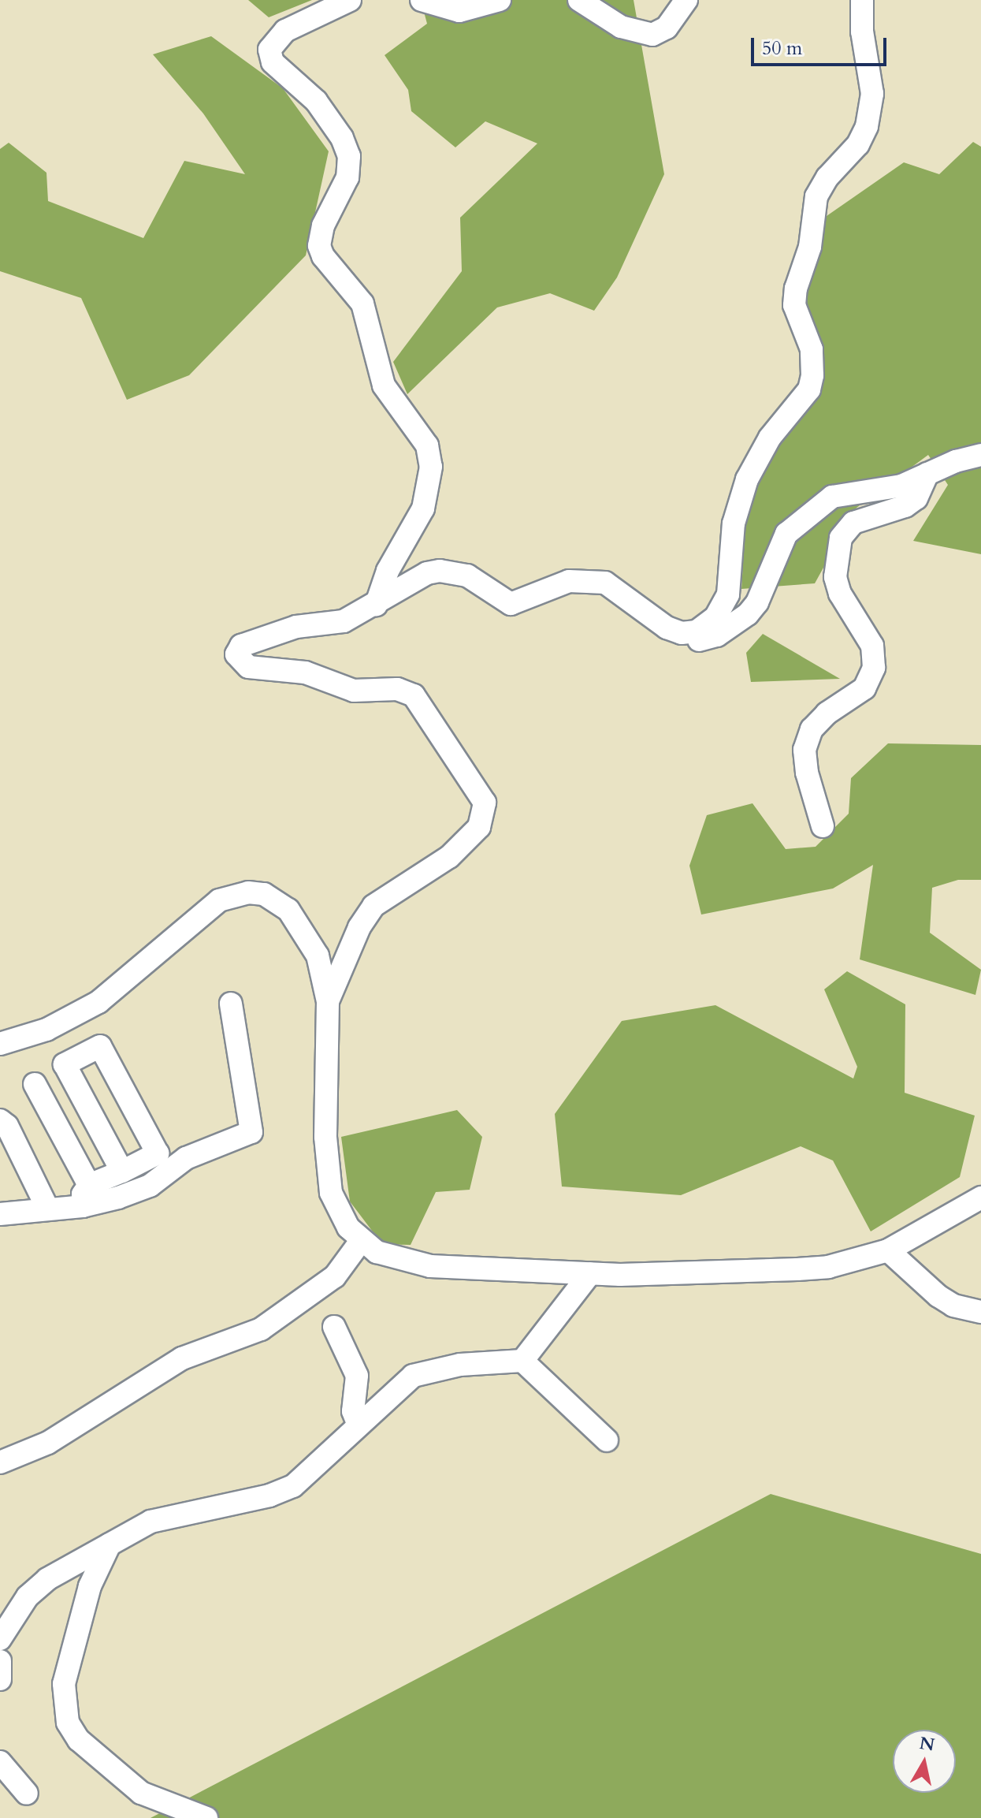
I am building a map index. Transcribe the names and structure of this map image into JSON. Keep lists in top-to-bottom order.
{
  "scale_bar": "50 m",
  "north": "top"
}
